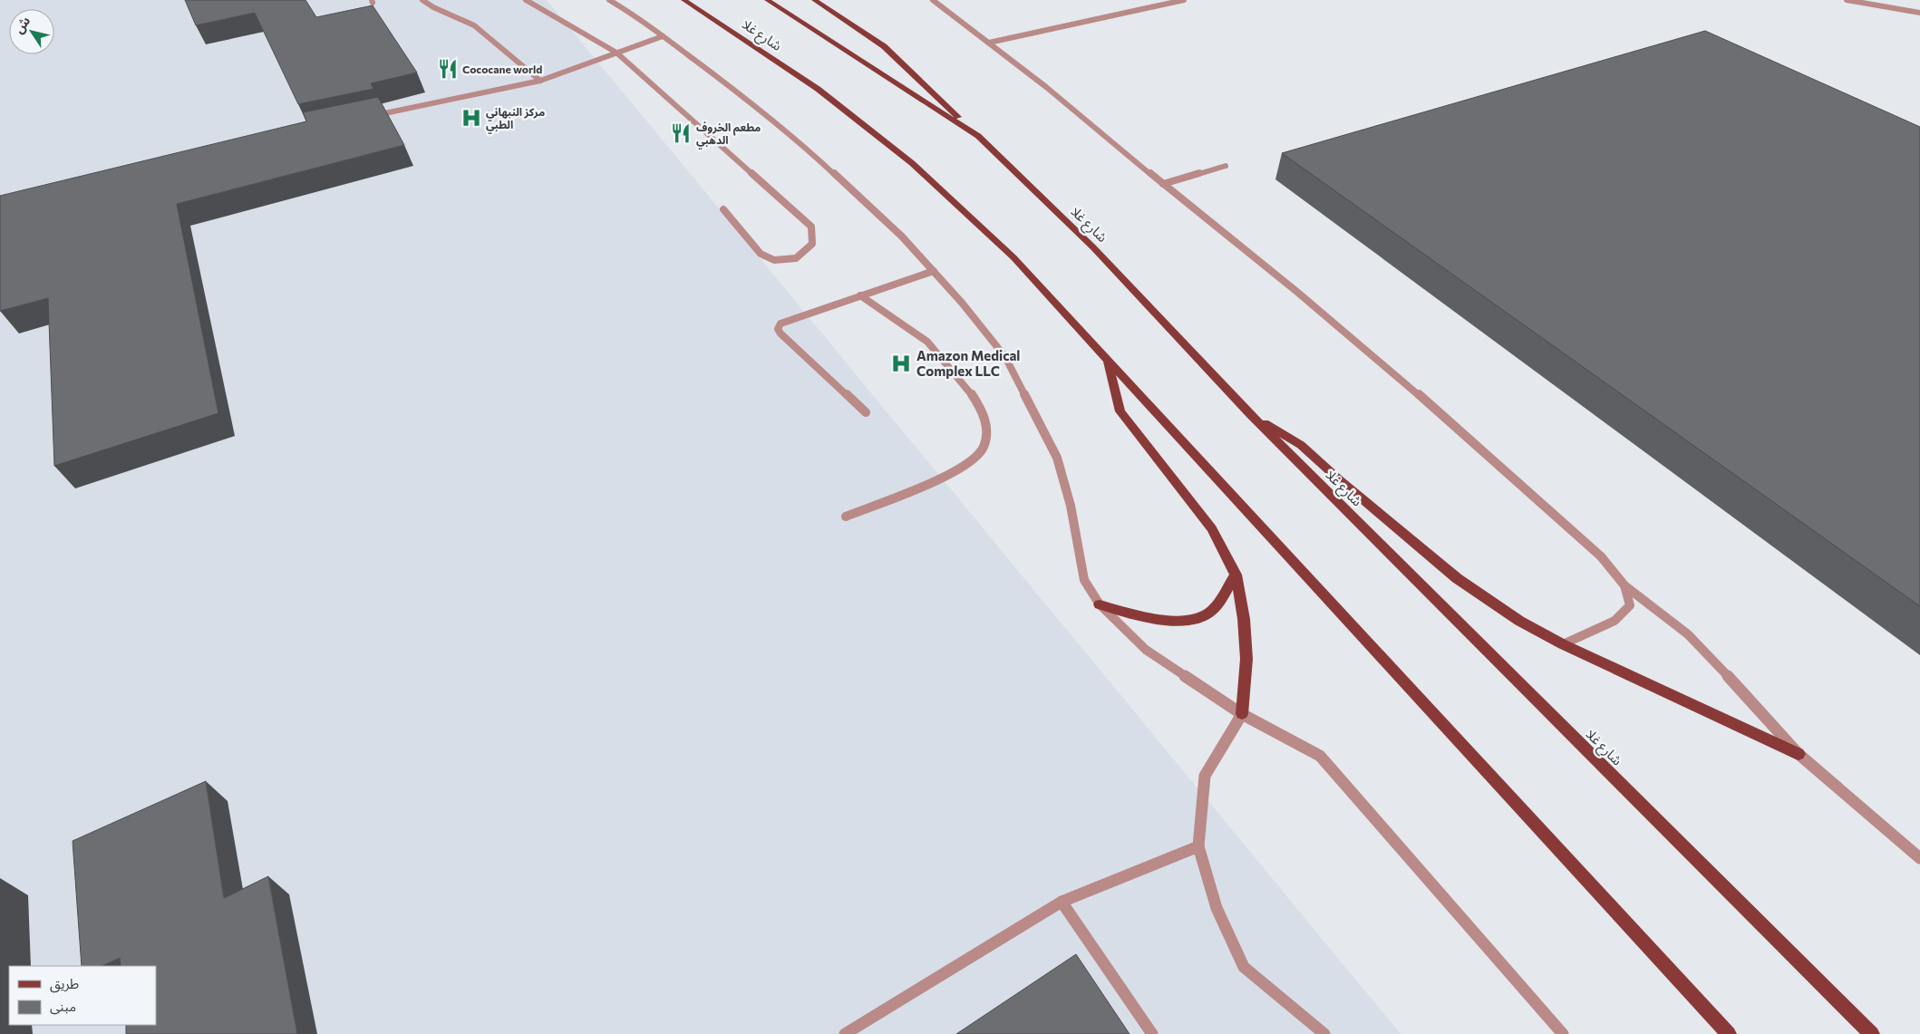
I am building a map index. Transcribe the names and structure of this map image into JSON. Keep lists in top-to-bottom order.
{
  "streets": {
    "main road": ["شارع غلا"]
  },
  "places": {
    "restaurant": ["Cococane world", "مطعم الخروف الدهبي"],
    "hospital": ["مركز النبهاني الطبي", "Amazon Medical Complex LLC"]
  },
  "legend": ["طريق", "مبنى"],
  "north": "top left"
}
